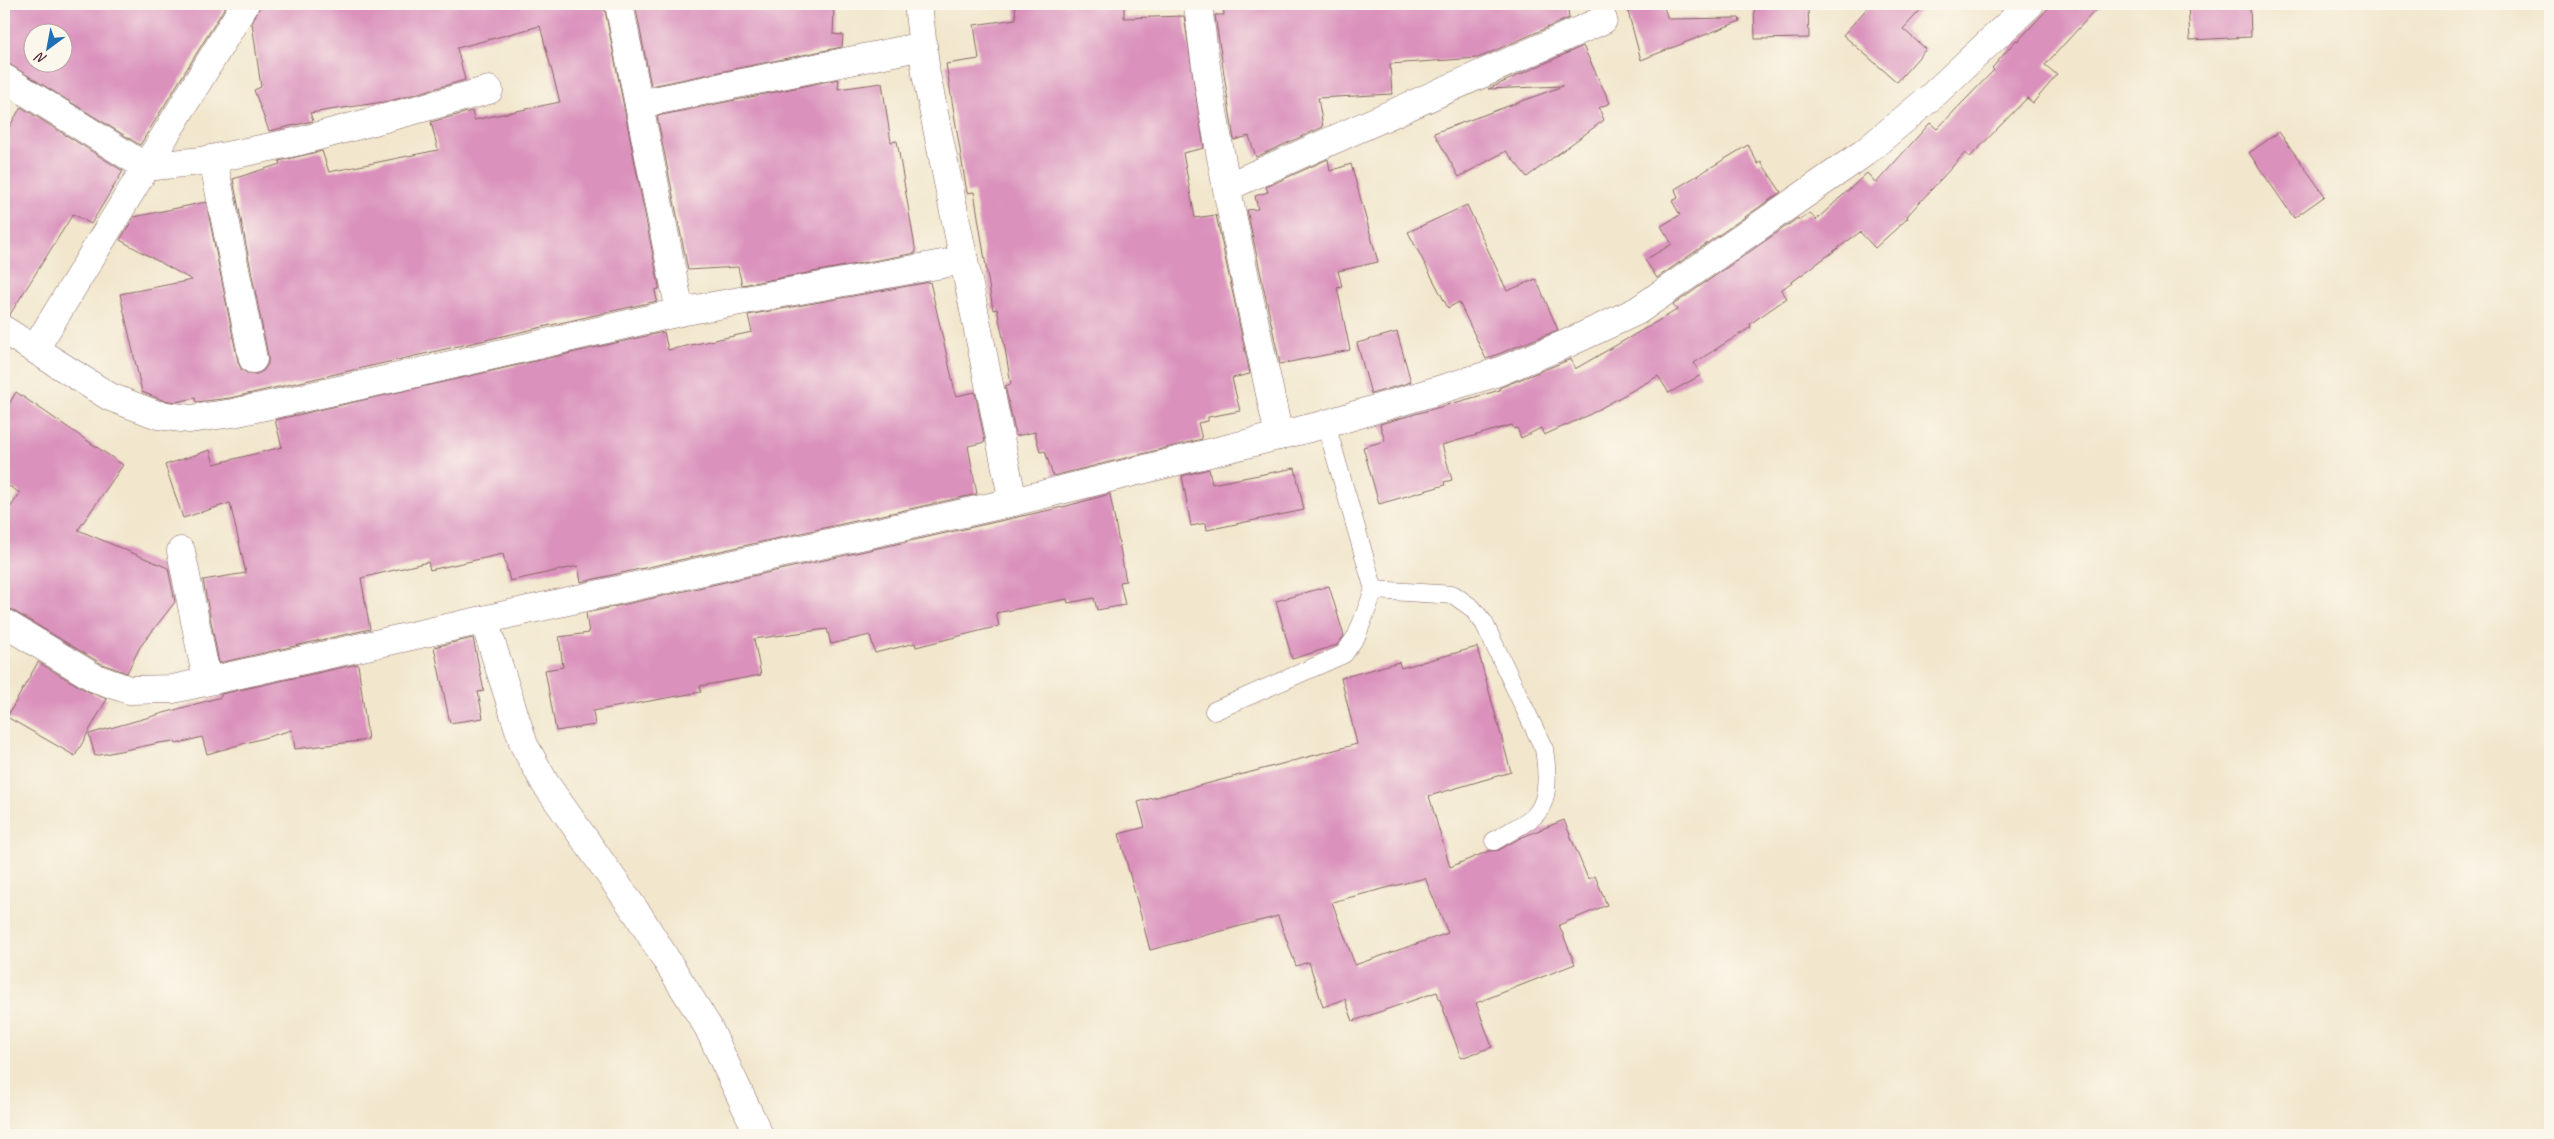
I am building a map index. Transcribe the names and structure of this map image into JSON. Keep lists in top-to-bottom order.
{
  "north": "bottom left"
}
